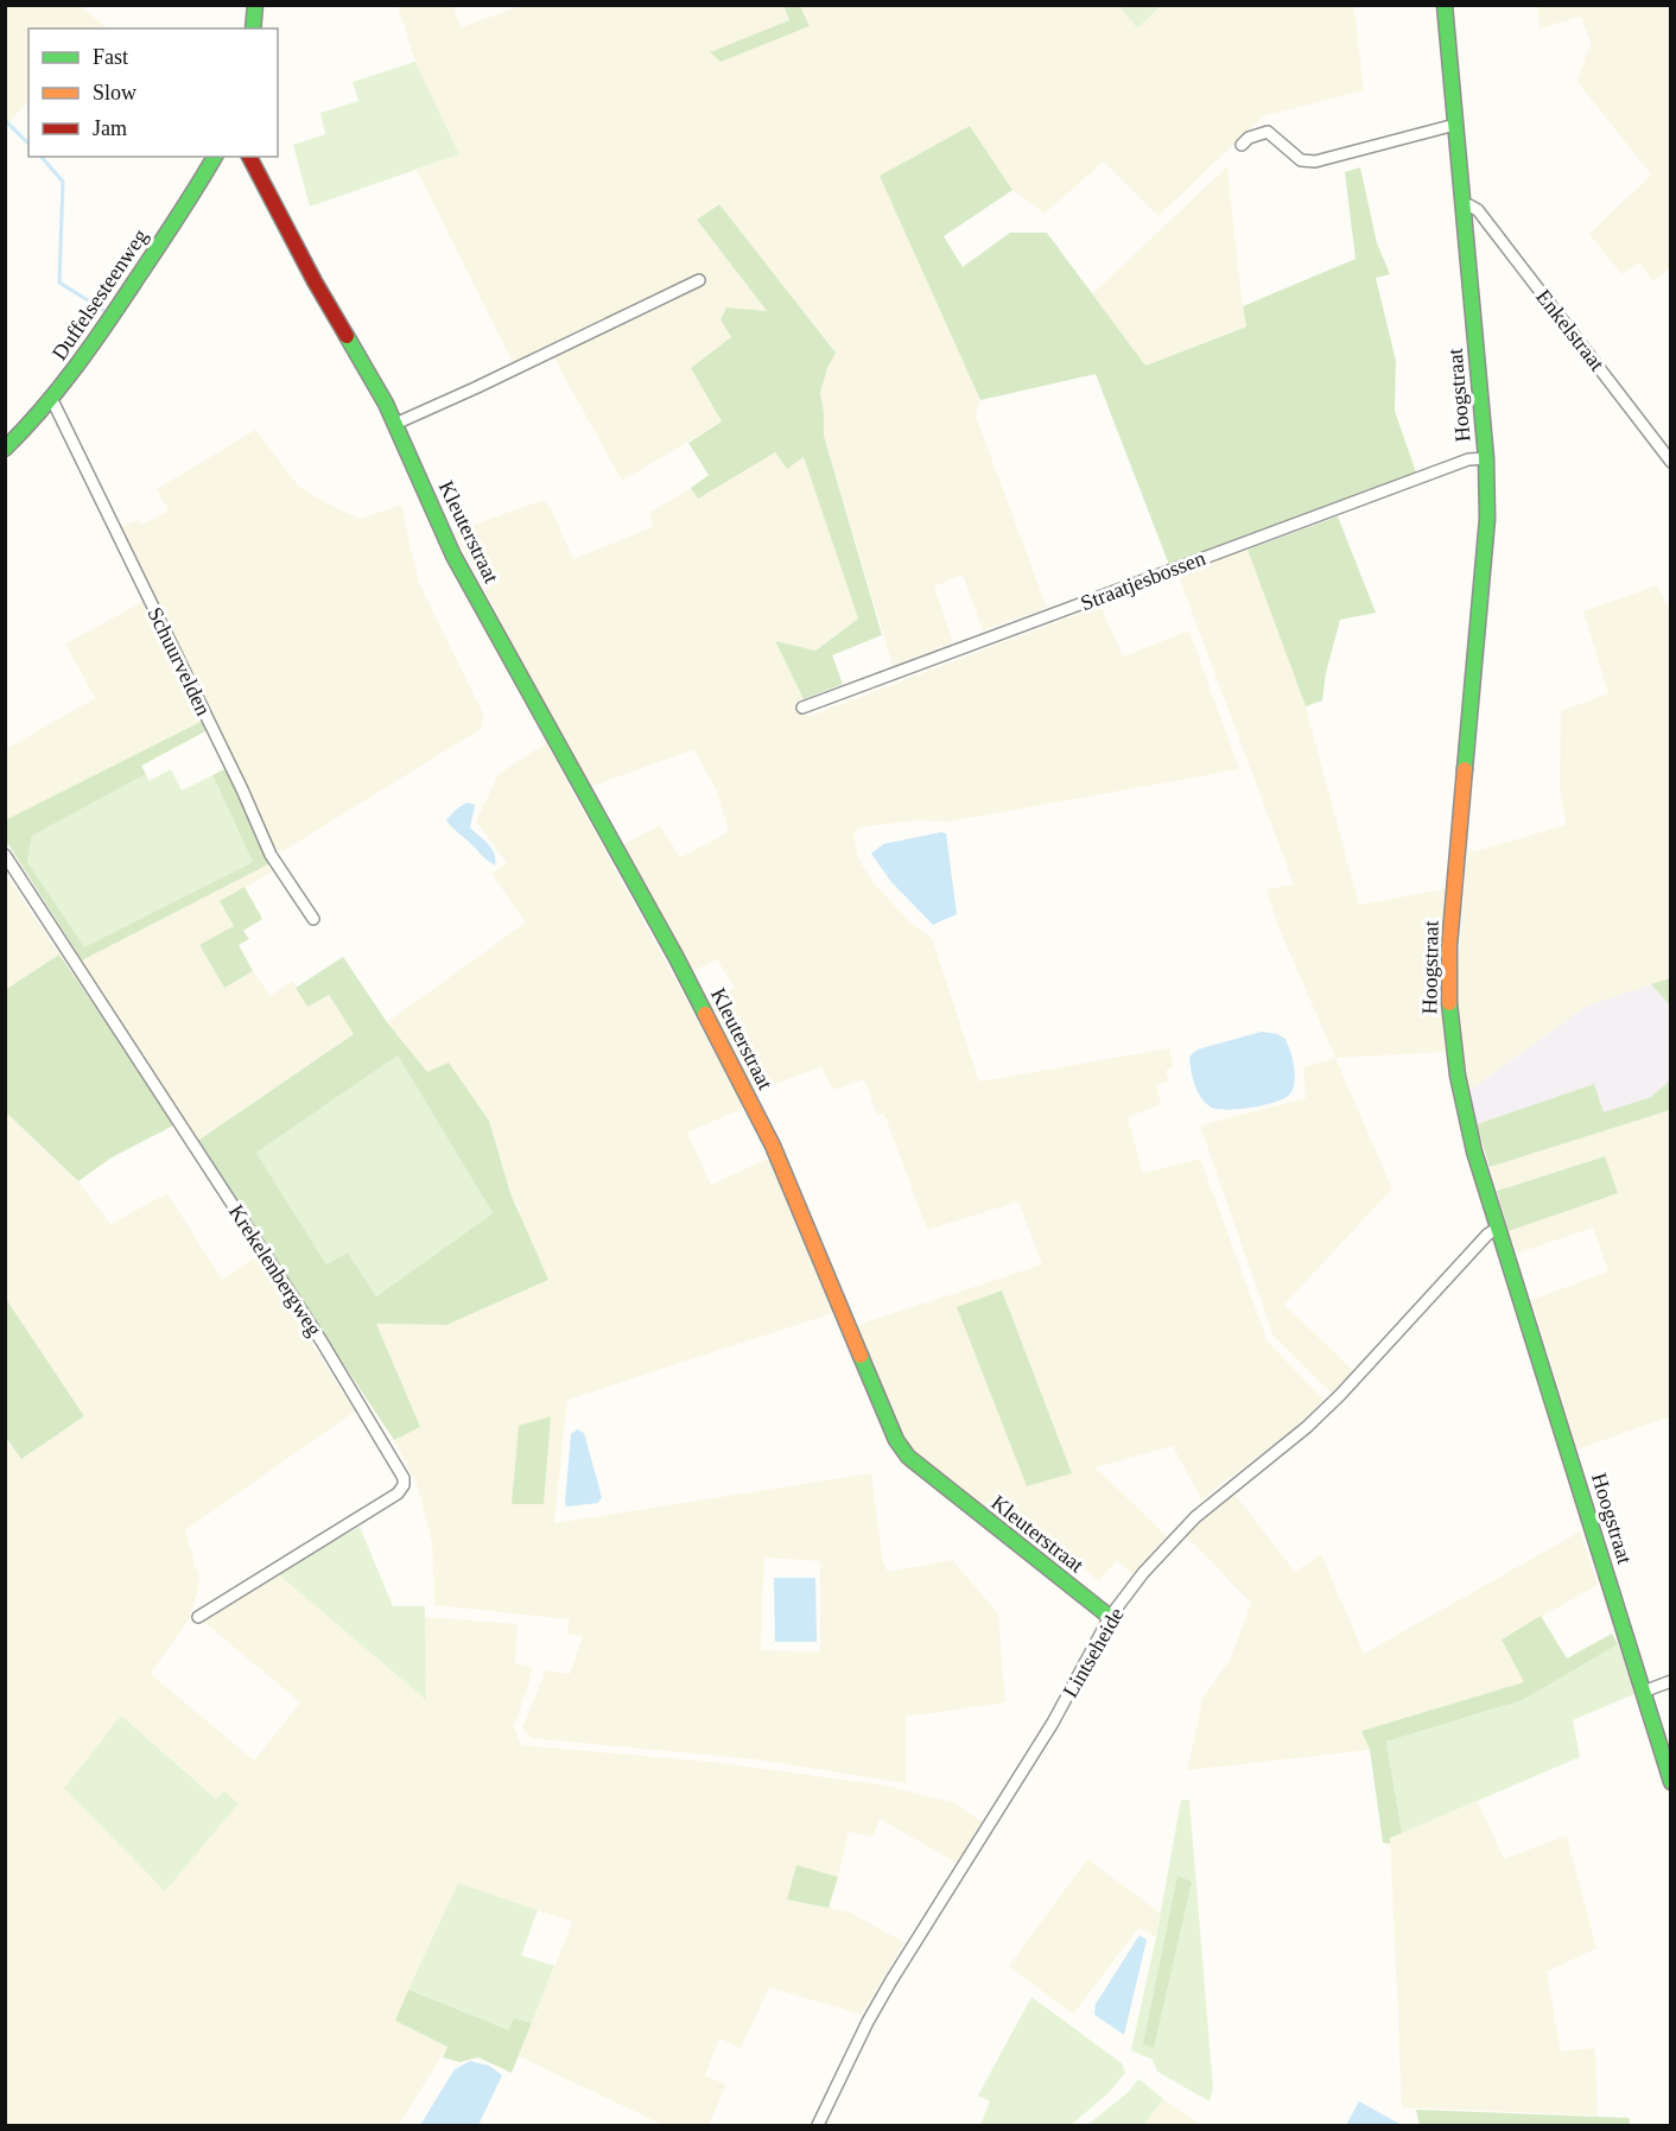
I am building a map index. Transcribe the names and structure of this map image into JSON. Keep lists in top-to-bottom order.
{
  "streets": {
    "street": [
      "Duffelsesteenweg",
      "Enkelstraat",
      "Hoogstraat",
      "Kleuterstraat",
      "Straatjesbossen",
      "Schuurvelden",
      "Krekelenbergweg",
      "Lintseheide"
    ]
  },
  "crossings": [
    ["Duffelsesteenweg", "Schuurvelden"],
    ["Enkelstraat", "Hoogstraat"],
    ["Hoogstraat", "Straatjesbossen"],
    ["Hoogstraat", "Lintseheide"],
    ["Kleuterstraat", "Lintseheide"]
  ],
  "legend": ["Fast", "Slow", "Jam"]
}
